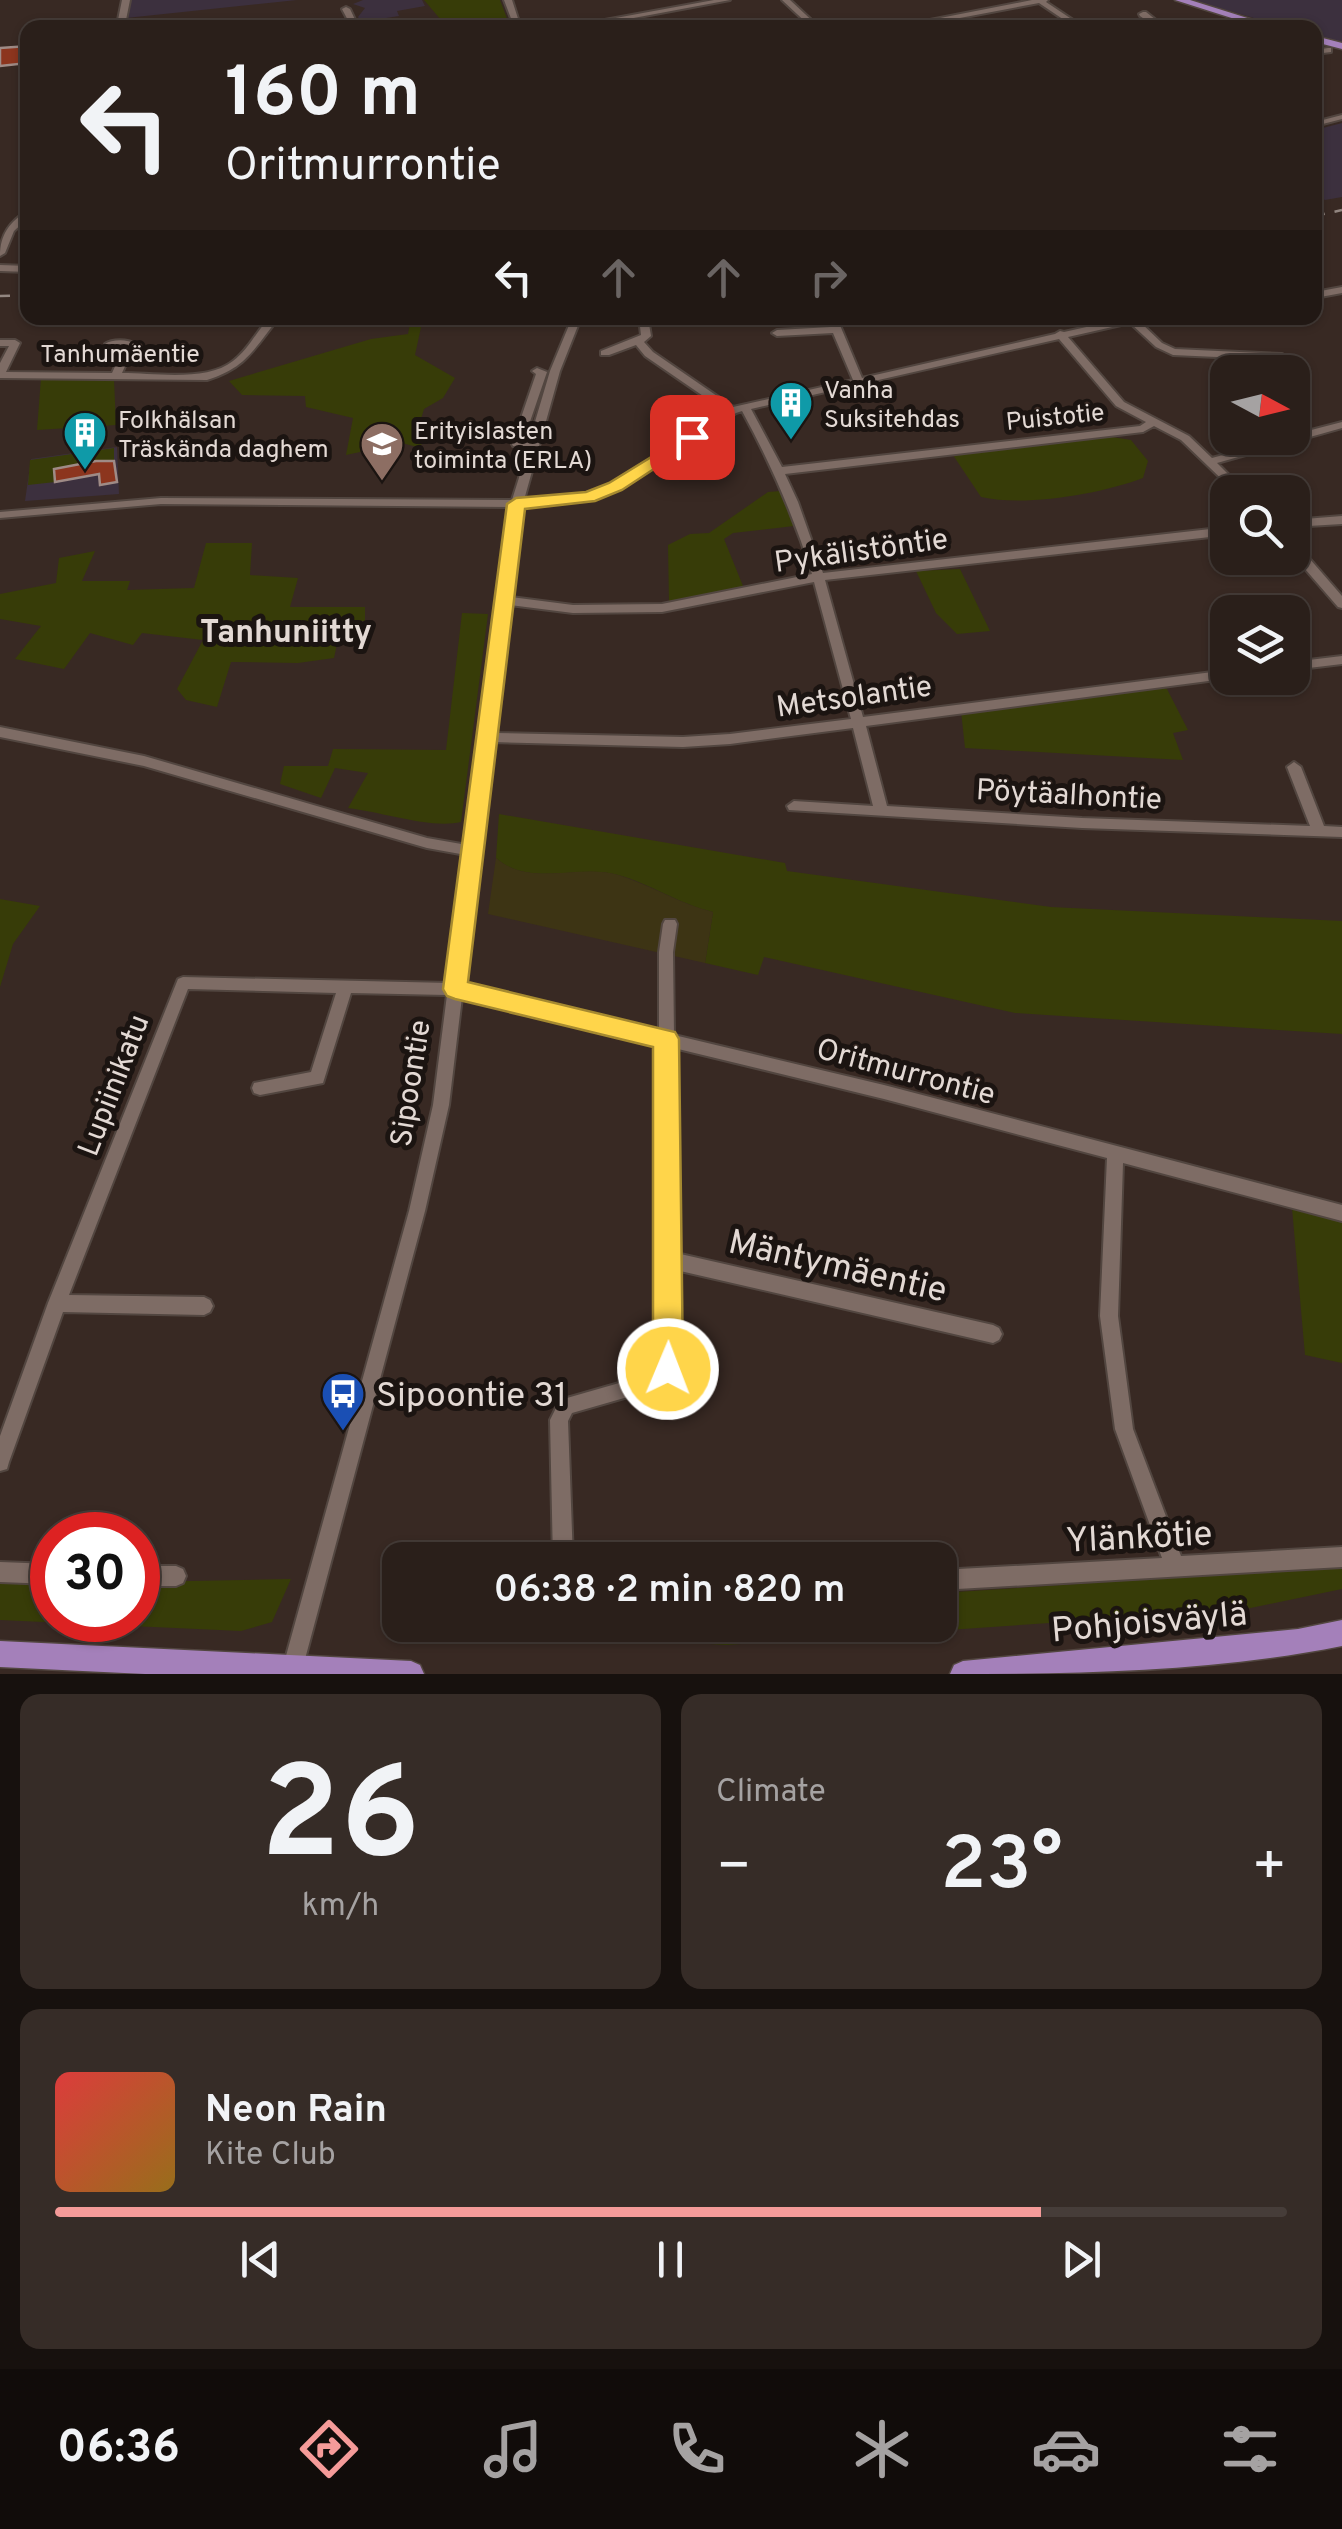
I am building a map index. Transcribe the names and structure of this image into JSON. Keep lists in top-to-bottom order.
{
  "streets": {
    "main road": ["Pohjoisväylä"],
    "street": [
      "Tanhumäentie",
      "Puistotie",
      "Pykälistöntie",
      "Metsolantie",
      "Pöytäalhontie",
      "Oritmurrontie",
      "Sipoontie",
      "Lupiinikatu",
      "Mäntymäentie",
      "Ylänkötie"
    ]
  },
  "crossings": [
    ["Pykälistöntie", "Sipoontie"],
    ["Metsolantie", "Sipoontie"],
    ["Oritmurrontie", "Sipoontie"],
    ["Oritmurrontie", "Lupiinikatu"],
    ["Sipoontie", "Lupiinikatu"]
  ],
  "districts": ["Tanhuniitty"],
  "places": {
    "building": ["Vanha Suksitehdas", "Folkhälsan Träskända daghem"],
    "school or university": ["Erityislasten toiminta (ERLA)"],
    "bus stop": ["Sipoontie 31"]
  },
  "north": "right",
  "page": {
    "turn": ["160 m", "Oritmurrontie"],
    "limit": "30",
    "trip": "06:38 · 2 min · 820 m",
    "tile": [
      ["26", "km/h"],
      "Climate"
    ],
    "heat": ["−", "23°", "+"],
    "song": ["Neon Rain", "Kite Club"],
    "tabs": "06:36"
  }
}
